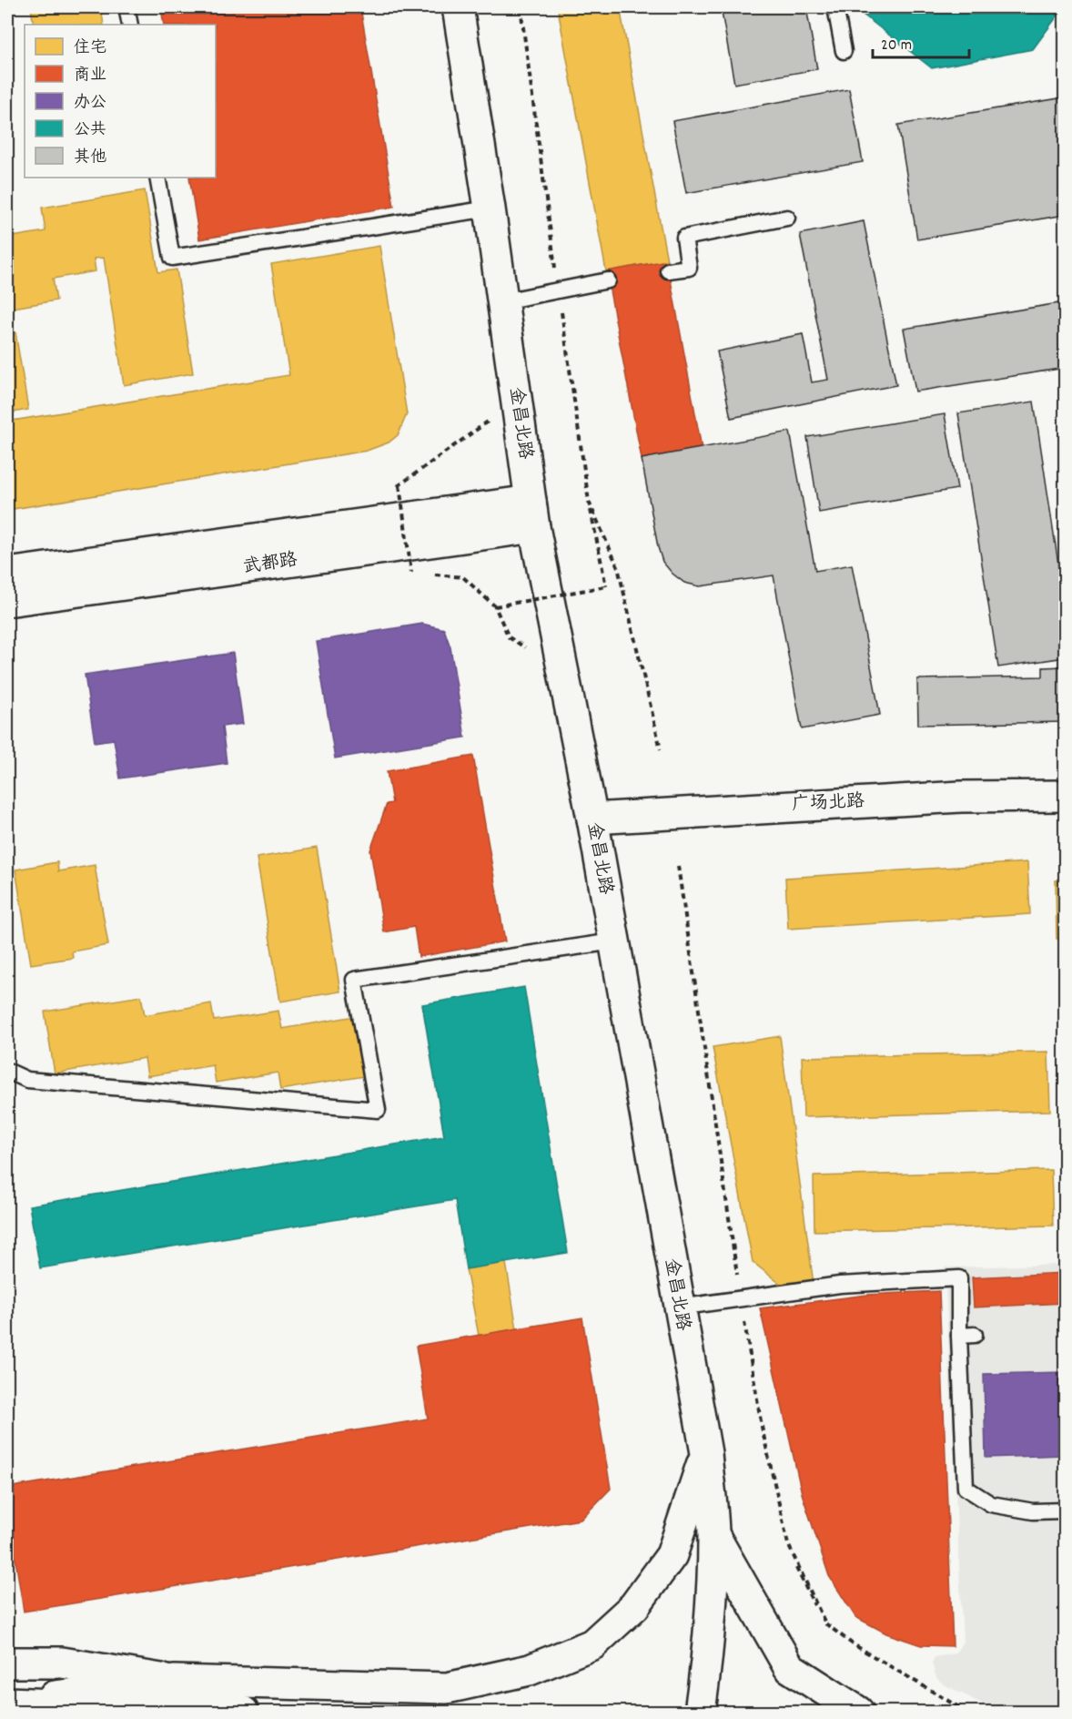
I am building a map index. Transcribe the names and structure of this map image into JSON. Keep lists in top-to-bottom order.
{
  "streets": {
    "main road": ["金昌北路", "武都路", "广场北路"]
  },
  "crossings": [
    ["金昌北路", "武都路"],
    ["金昌北路", "广场北路"]
  ],
  "legend": [
    "住宅",
    "商业",
    "办公",
    "公共",
    "其他"
  ],
  "scale_bar": "20 m"
}
